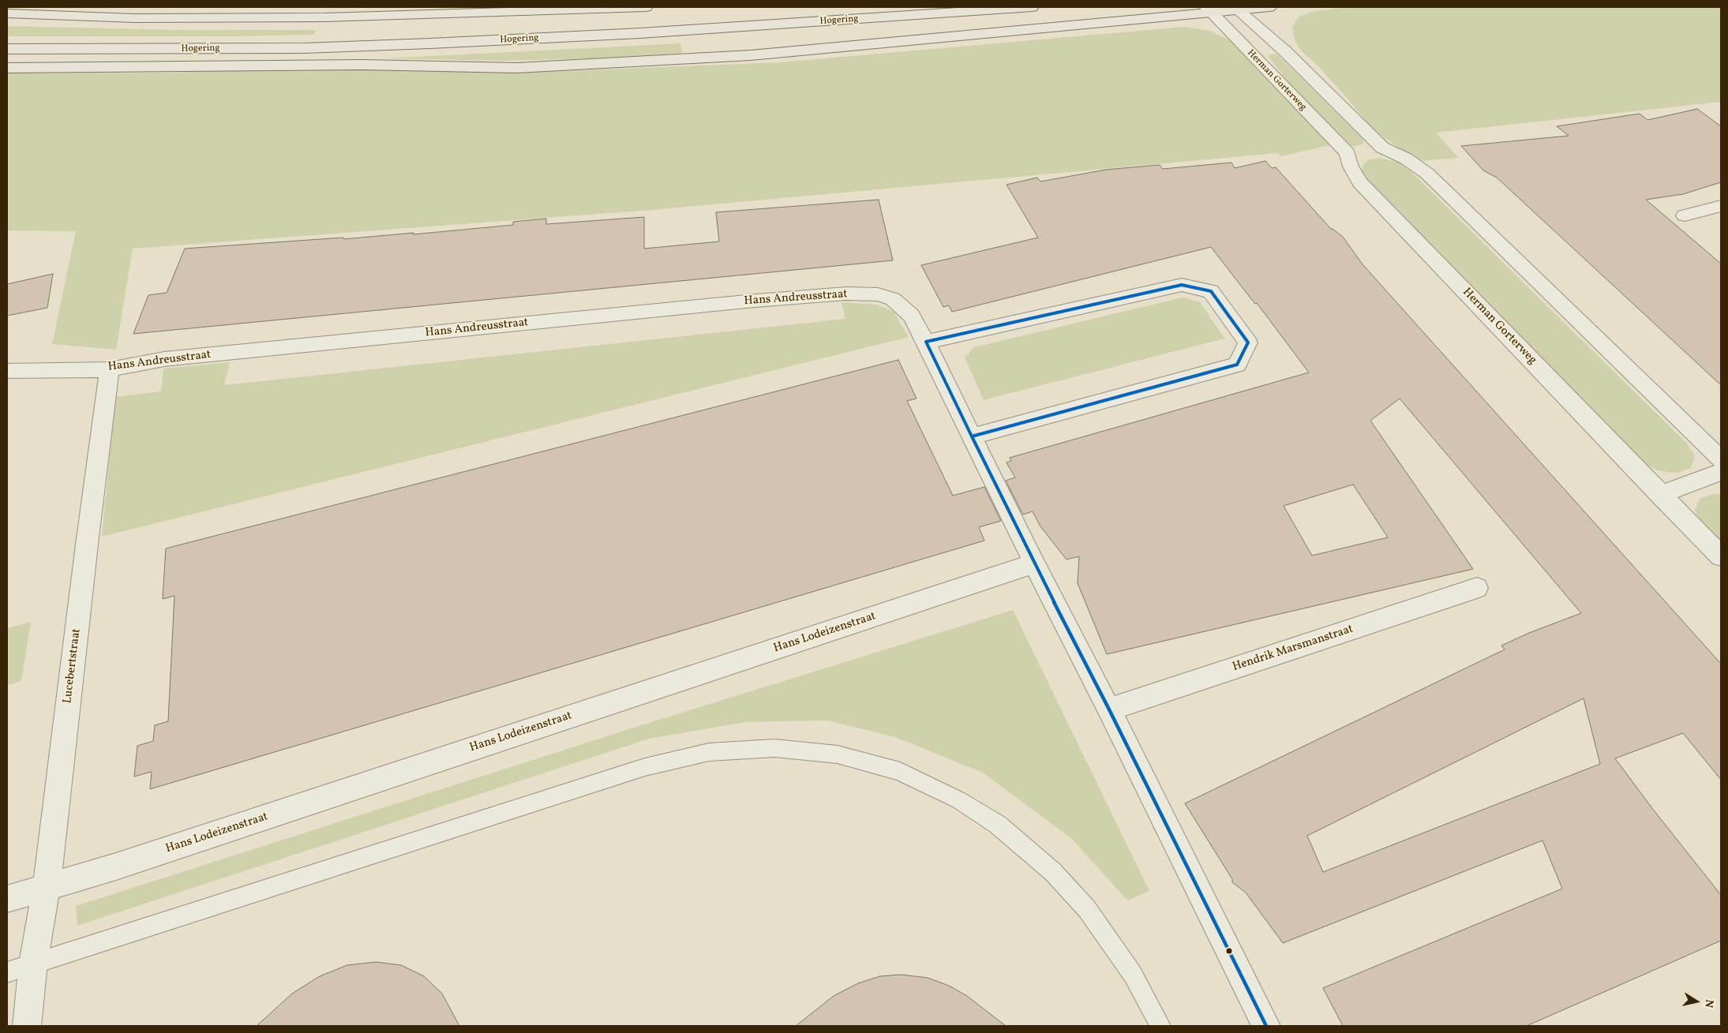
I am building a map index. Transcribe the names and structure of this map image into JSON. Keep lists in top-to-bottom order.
{
  "streets": {
    "highway": ["Hogering"],
    "street": [
      "Herman Gorterweg",
      "Hans Andreusstraat",
      "Hans Lodeizenstraat",
      "Hendrik Marsmanstraat",
      "Lucebertstraat"
    ]
  },
  "crossings": [
    ["Hans Andreusstraat", "Lucebertstraat"],
    ["Hans Lodeizenstraat", "Lucebertstraat"]
  ],
  "north": "right"
}
